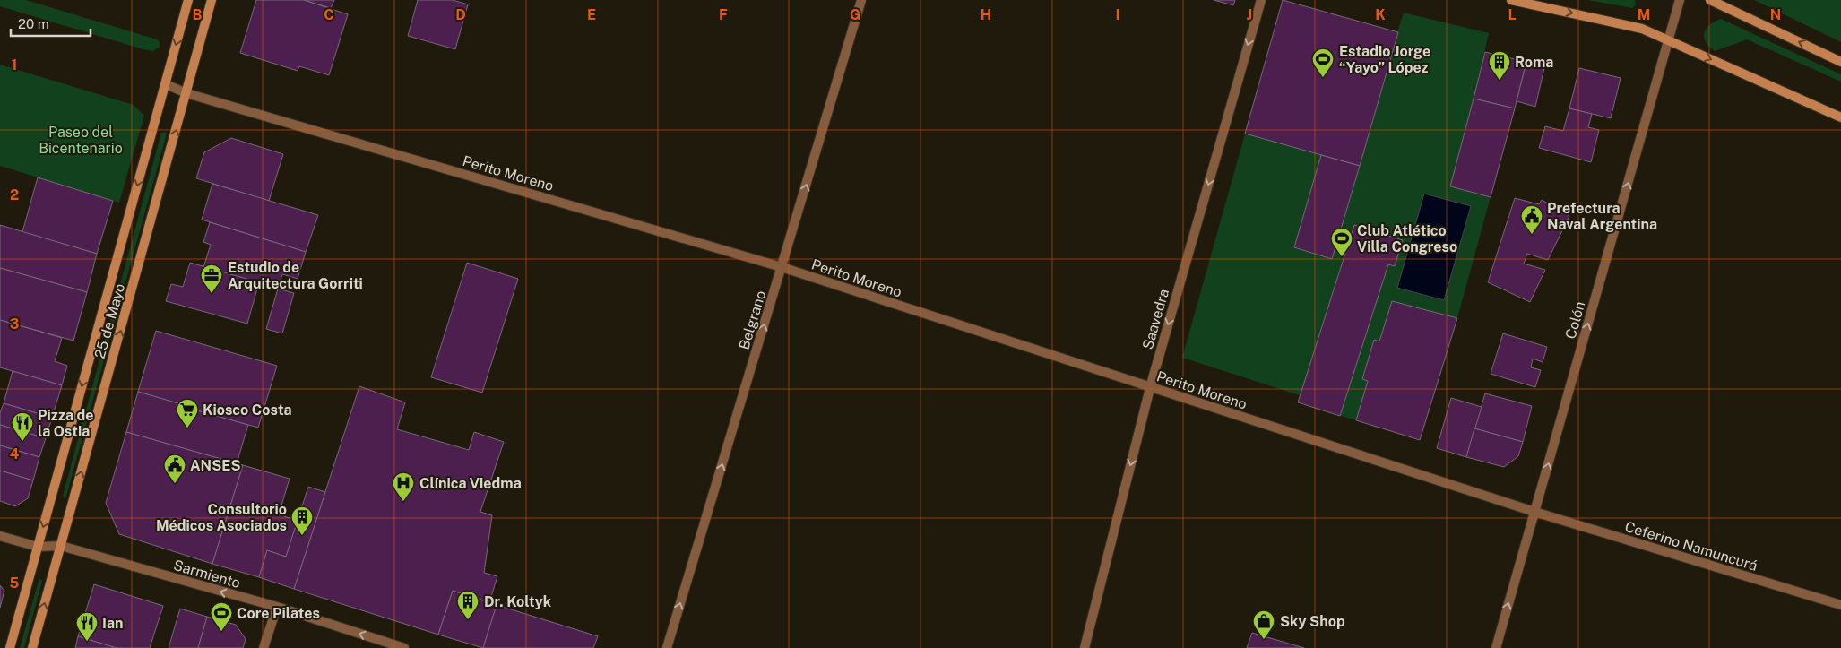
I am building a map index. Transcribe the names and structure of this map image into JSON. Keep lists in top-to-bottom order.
{
  "streets": {
    "main road": ["25 de Mayo"],
    "street": [
      "Perito Moreno",
      "Saavedra",
      "Belgrano",
      "Colón",
      "Ceferino Namuncurá",
      "Sarmiento"
    ]
  },
  "crossings": [
    ["Perito Moreno", "Saavedra"],
    ["Perito Moreno", "Belgrano"],
    ["Perito Moreno", "Colón"],
    ["Perito Moreno", "25 de Mayo"],
    ["Perito Moreno", "Ceferino Namuncurá"],
    ["Colón", "Ceferino Namuncurá"],
    ["25 de Mayo", "Sarmiento"]
  ],
  "one_way": [
    "Saavedra",
    "Belgrano",
    "Colón",
    "Sarmiento"
  ],
  "parks": ["Paseo del Bicentenario"],
  "places": {
    "sports": ["Estadio Jorge “Yayo” López", "Club Atlético Villa Congreso", "Core Pilates"],
    "building": ["Roma", "Consultorio Médicos Asociados", "Dr. Koltyk"],
    "public building": ["Prefectura Naval Argentina", "ANSES"],
    "office": ["Estudio de Arquitectura Gorriti"],
    "supermarket": ["Kiosco Costa"],
    "restaurant": ["Pizza de la Ostia", "Ian"],
    "hospital": ["Clínica Viedma"],
    "shop": ["Sky Shop"]
  },
  "scale_bar": "20 m",
  "grid": {
    "columns": [
      "B",
      "C",
      "D",
      "E",
      "F",
      "G",
      "H",
      "I",
      "J",
      "K",
      "L",
      "M",
      "N"
    ],
    "rows": [
      "1",
      "2",
      "3",
      "4",
      "5"
    ]
  }
}
